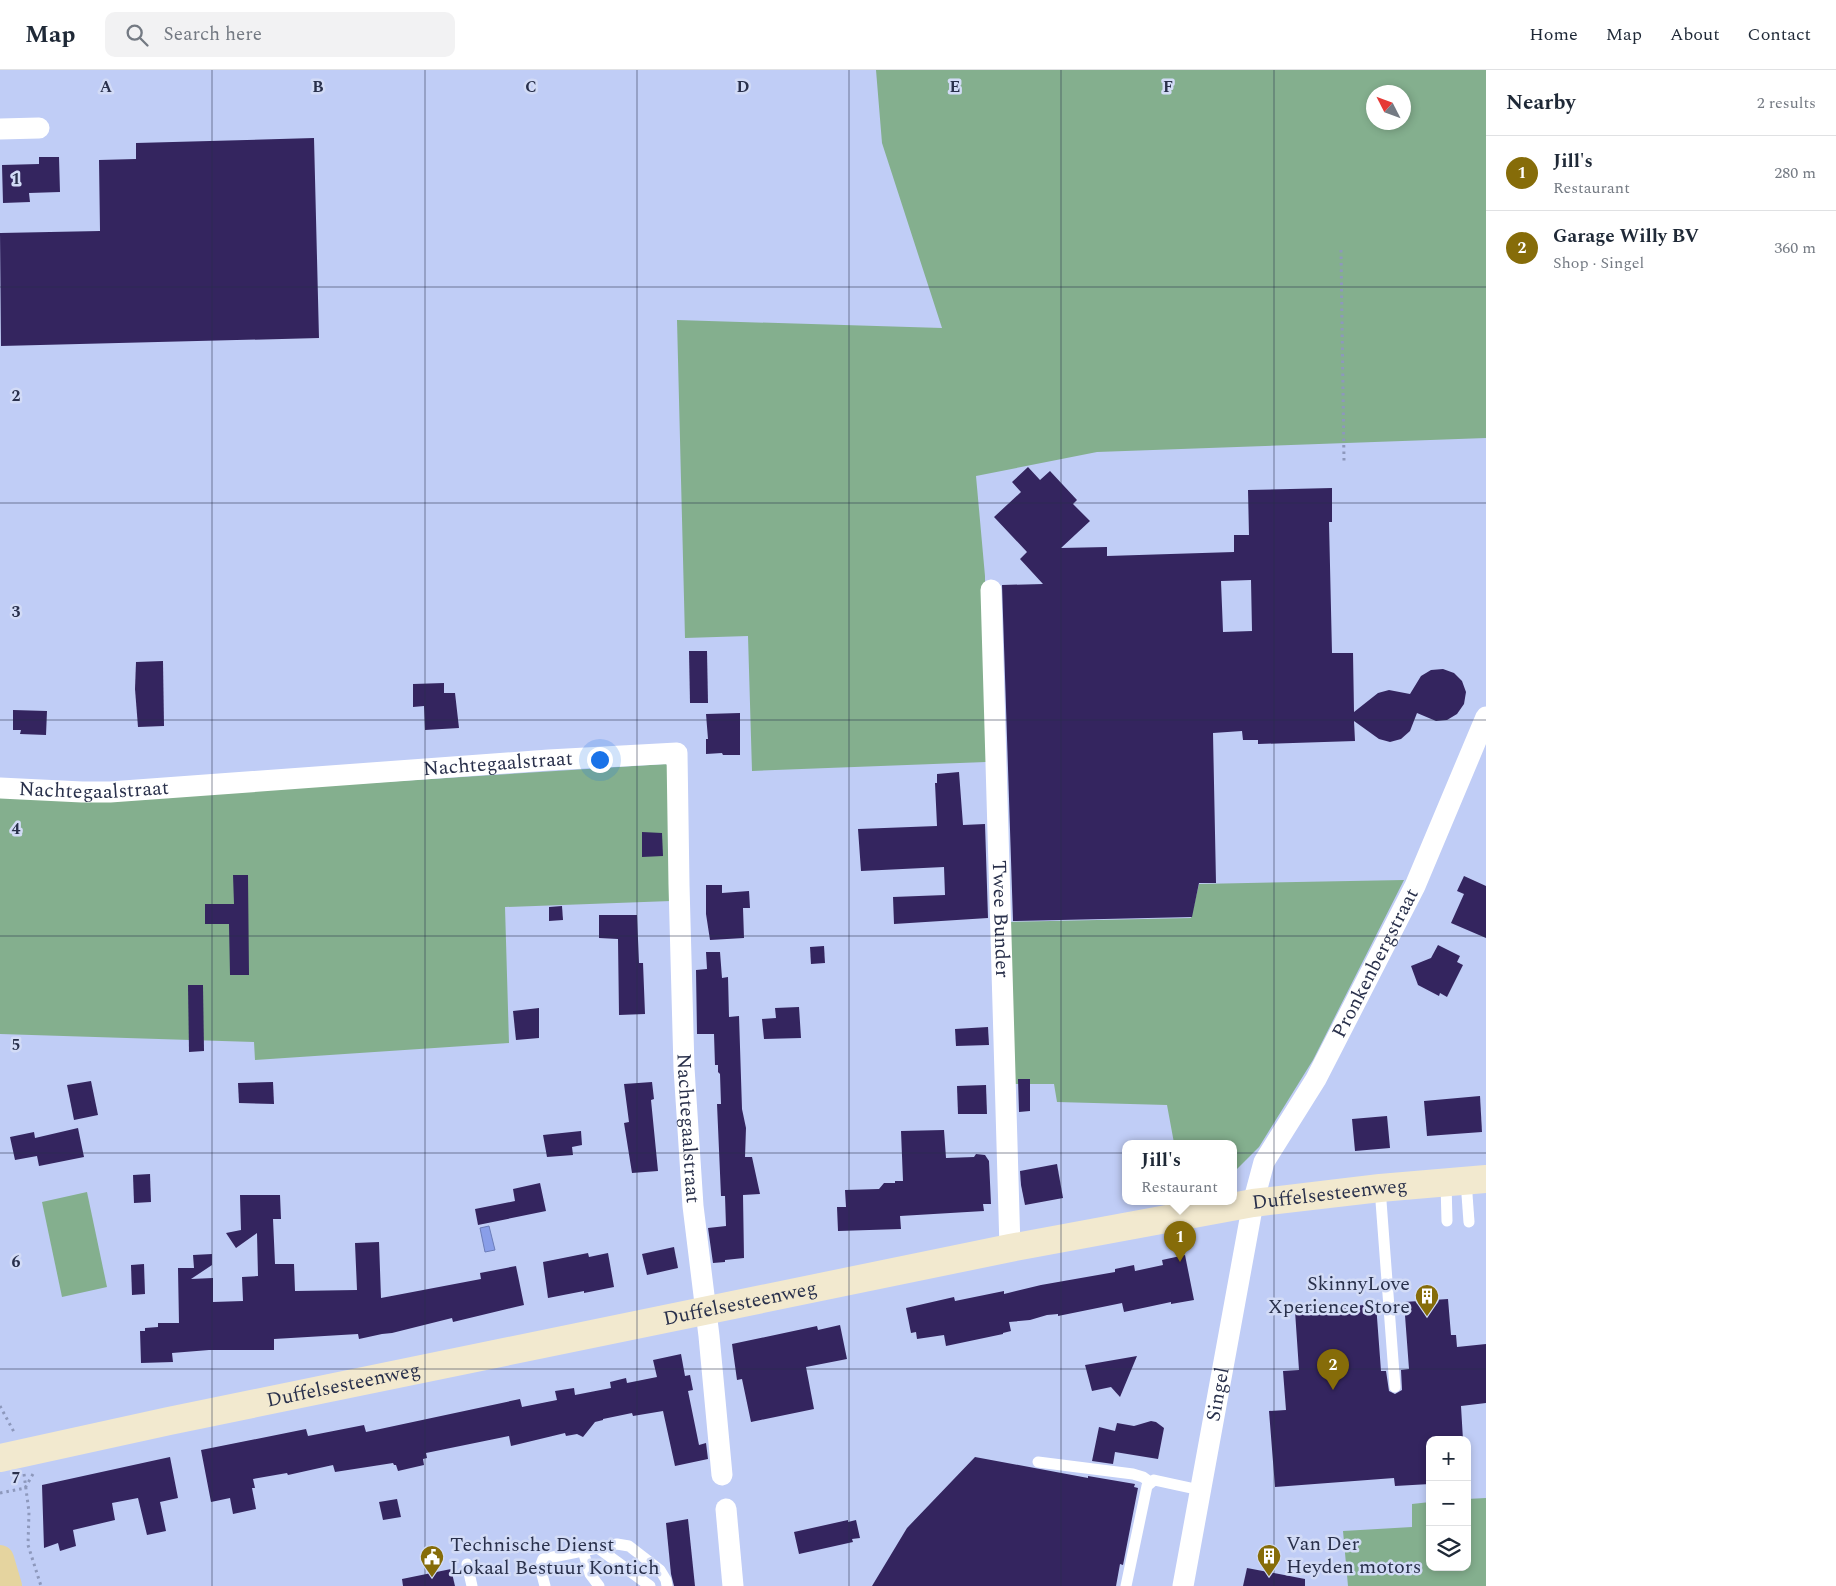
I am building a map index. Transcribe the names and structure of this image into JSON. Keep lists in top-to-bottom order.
{
  "streets": {
    "street": [
      "Nachtegaalstraat",
      "Twee Bunder",
      "Pronkenbergstraat",
      "Duffelsesteenweg",
      "Singel"
    ]
  },
  "crossings": [
    ["Nachtegaalstraat", "Duffelsesteenweg"],
    ["Twee Bunder", "Duffelsesteenweg"],
    ["Pronkenbergstraat", "Duffelsesteenweg"],
    ["Pronkenbergstraat", "Singel"],
    ["Duffelsesteenweg", "Singel"]
  ],
  "places": {
    "building": ["SkinnyLove Xperience Store", "Van Der Heyden motors"],
    "public building": ["Technische Dienst Lokaal Bestuur Kontich"]
  },
  "north": "top left",
  "page": {
    "header": "Map",
    "search": "Search here",
    "nav": [
      "Home",
      "Map",
      "About",
      "Contact"
    ],
    "heading": ["Nearby", "2 results"],
    "list": [
      {
        "mark": "1",
        "name": "Jill's",
        "note": "Restaurant",
        "value": "280 m"
      },
      {
        "mark": "2",
        "name": "Garage Willy BV",
        "note": "Shop · Singel",
        "value": "360 m"
      }
    ],
    "popup": ["Jill's", "Restaurant"],
    "pins": ["1", "2"],
    "map_buttons": ["+", "−"]
  },
  "grid": {
    "columns": [
      "A",
      "B",
      "C",
      "D",
      "E",
      "F"
    ],
    "rows": [
      "1",
      "2",
      "3",
      "4",
      "5",
      "6",
      "7"
    ]
  }
}
